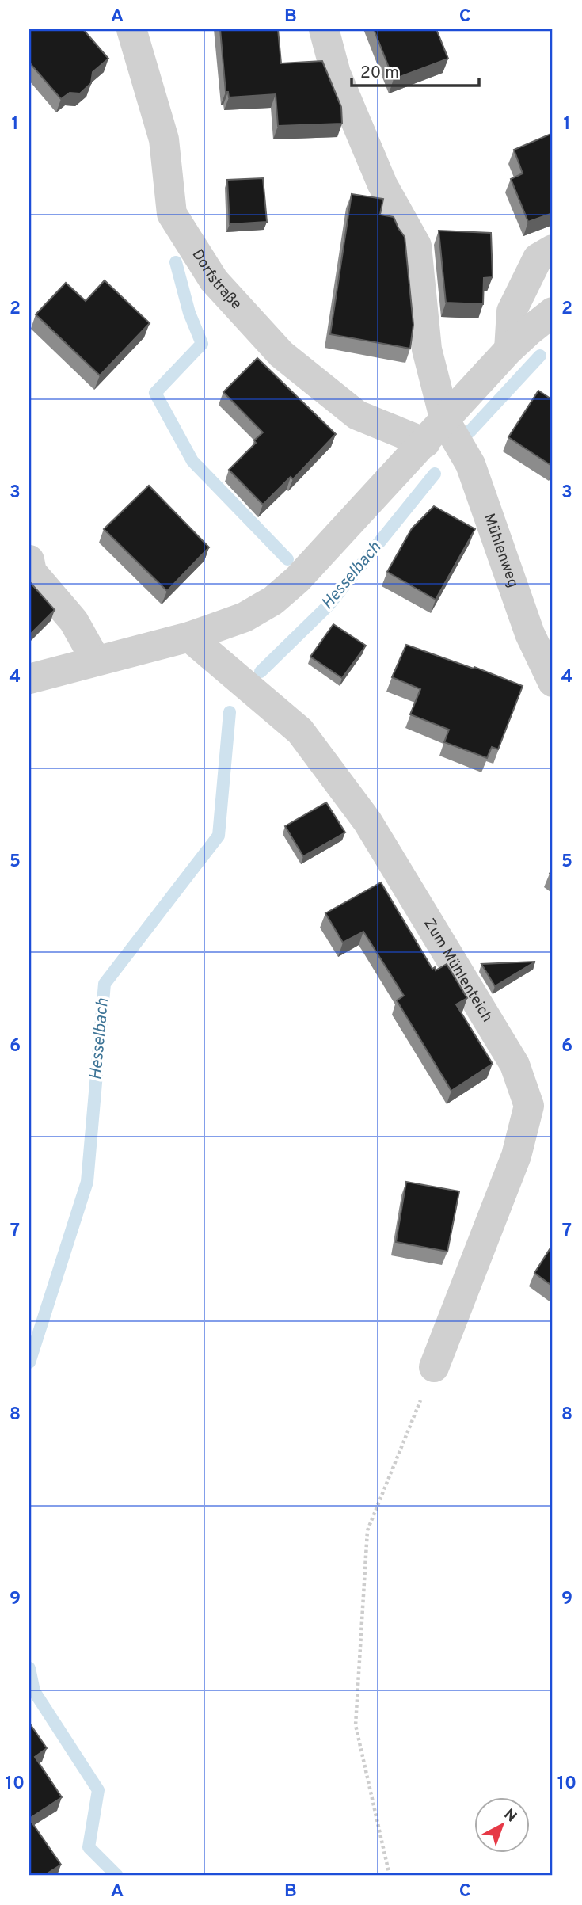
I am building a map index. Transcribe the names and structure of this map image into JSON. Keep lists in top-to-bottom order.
{
  "streets": {
    "street": ["Dorfstraße", "Mühlenweg", "Zum Mühlenteich"]
  },
  "water": ["Hesselbach"],
  "scale_bar": "20 m",
  "north": "top right",
  "grid": {
    "columns": ["A", "B", "C"],
    "rows": [
      "1",
      "2",
      "3",
      "4",
      "5",
      "6",
      "7",
      "8",
      "9",
      "10"
    ]
  }
}
